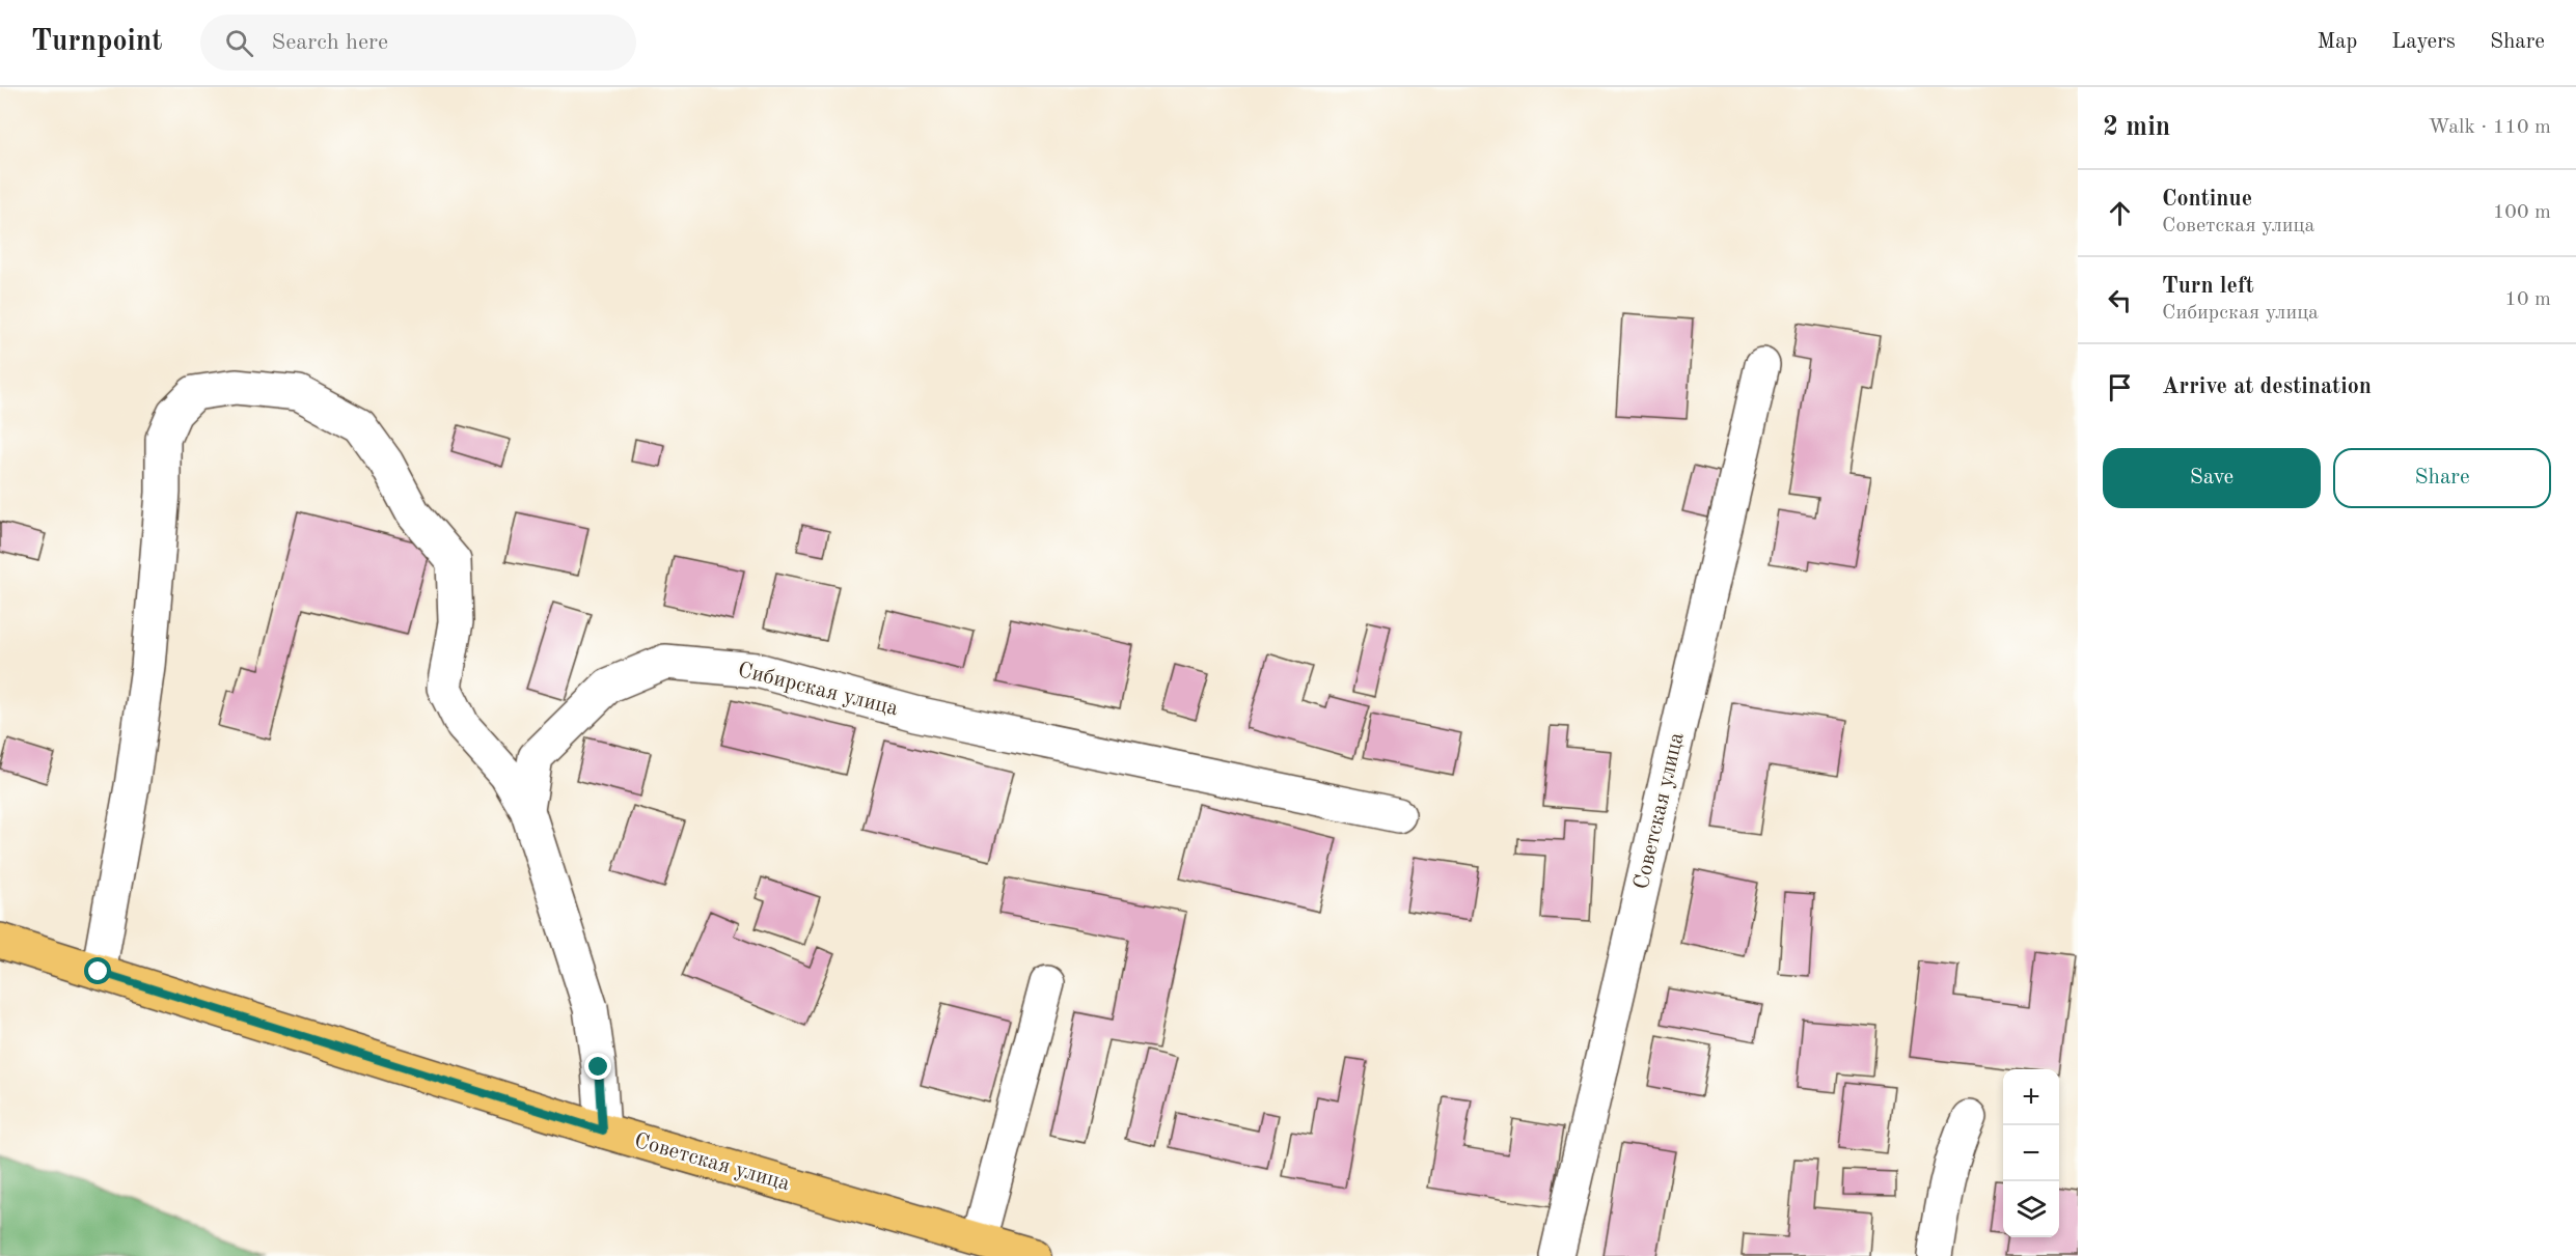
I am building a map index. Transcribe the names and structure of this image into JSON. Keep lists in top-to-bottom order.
{
  "streets": {
    "main road": ["Советская улица"],
    "street": ["Сибирская улица"]
  },
  "crossings": [
    ["Сибирская улица", "Советская улица"]
  ],
  "page": {
    "header": "Turnpoint",
    "search": "Search here",
    "nav": ["Map", "Layers", "Share"],
    "heading": ["2 min", "Walk · 110 m"],
    "list": [
      ["Continue", "Советская улица", "100 m"],
      ["Turn left", "Сибирская улица", "10 m"],
      "Arrive at destination"
    ],
    "buttons": ["Save", "Share"],
    "map_buttons": ["+", "−"]
  }
}
